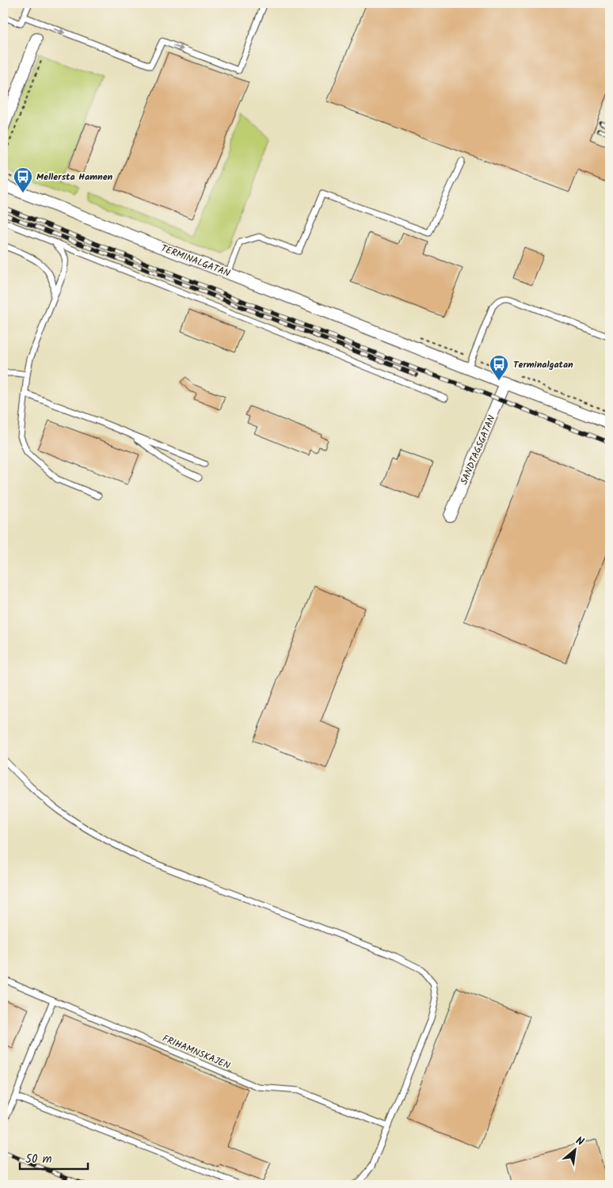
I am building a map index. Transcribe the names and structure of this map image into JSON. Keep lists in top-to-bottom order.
{
  "streets": {
    "street": ["TERMINALGATAN", "SANDTAGSGATAN"],
    "lane": ["FRIHAMNSKAJEN"]
  },
  "crossings": [
    ["TERMINALGATAN", "SANDTAGSGATAN"]
  ],
  "places": {
    "bus stop": ["Mellersta Hamnen", "Terminalgatan"]
  },
  "scale_bar": "50 m",
  "north": "top right"
}
